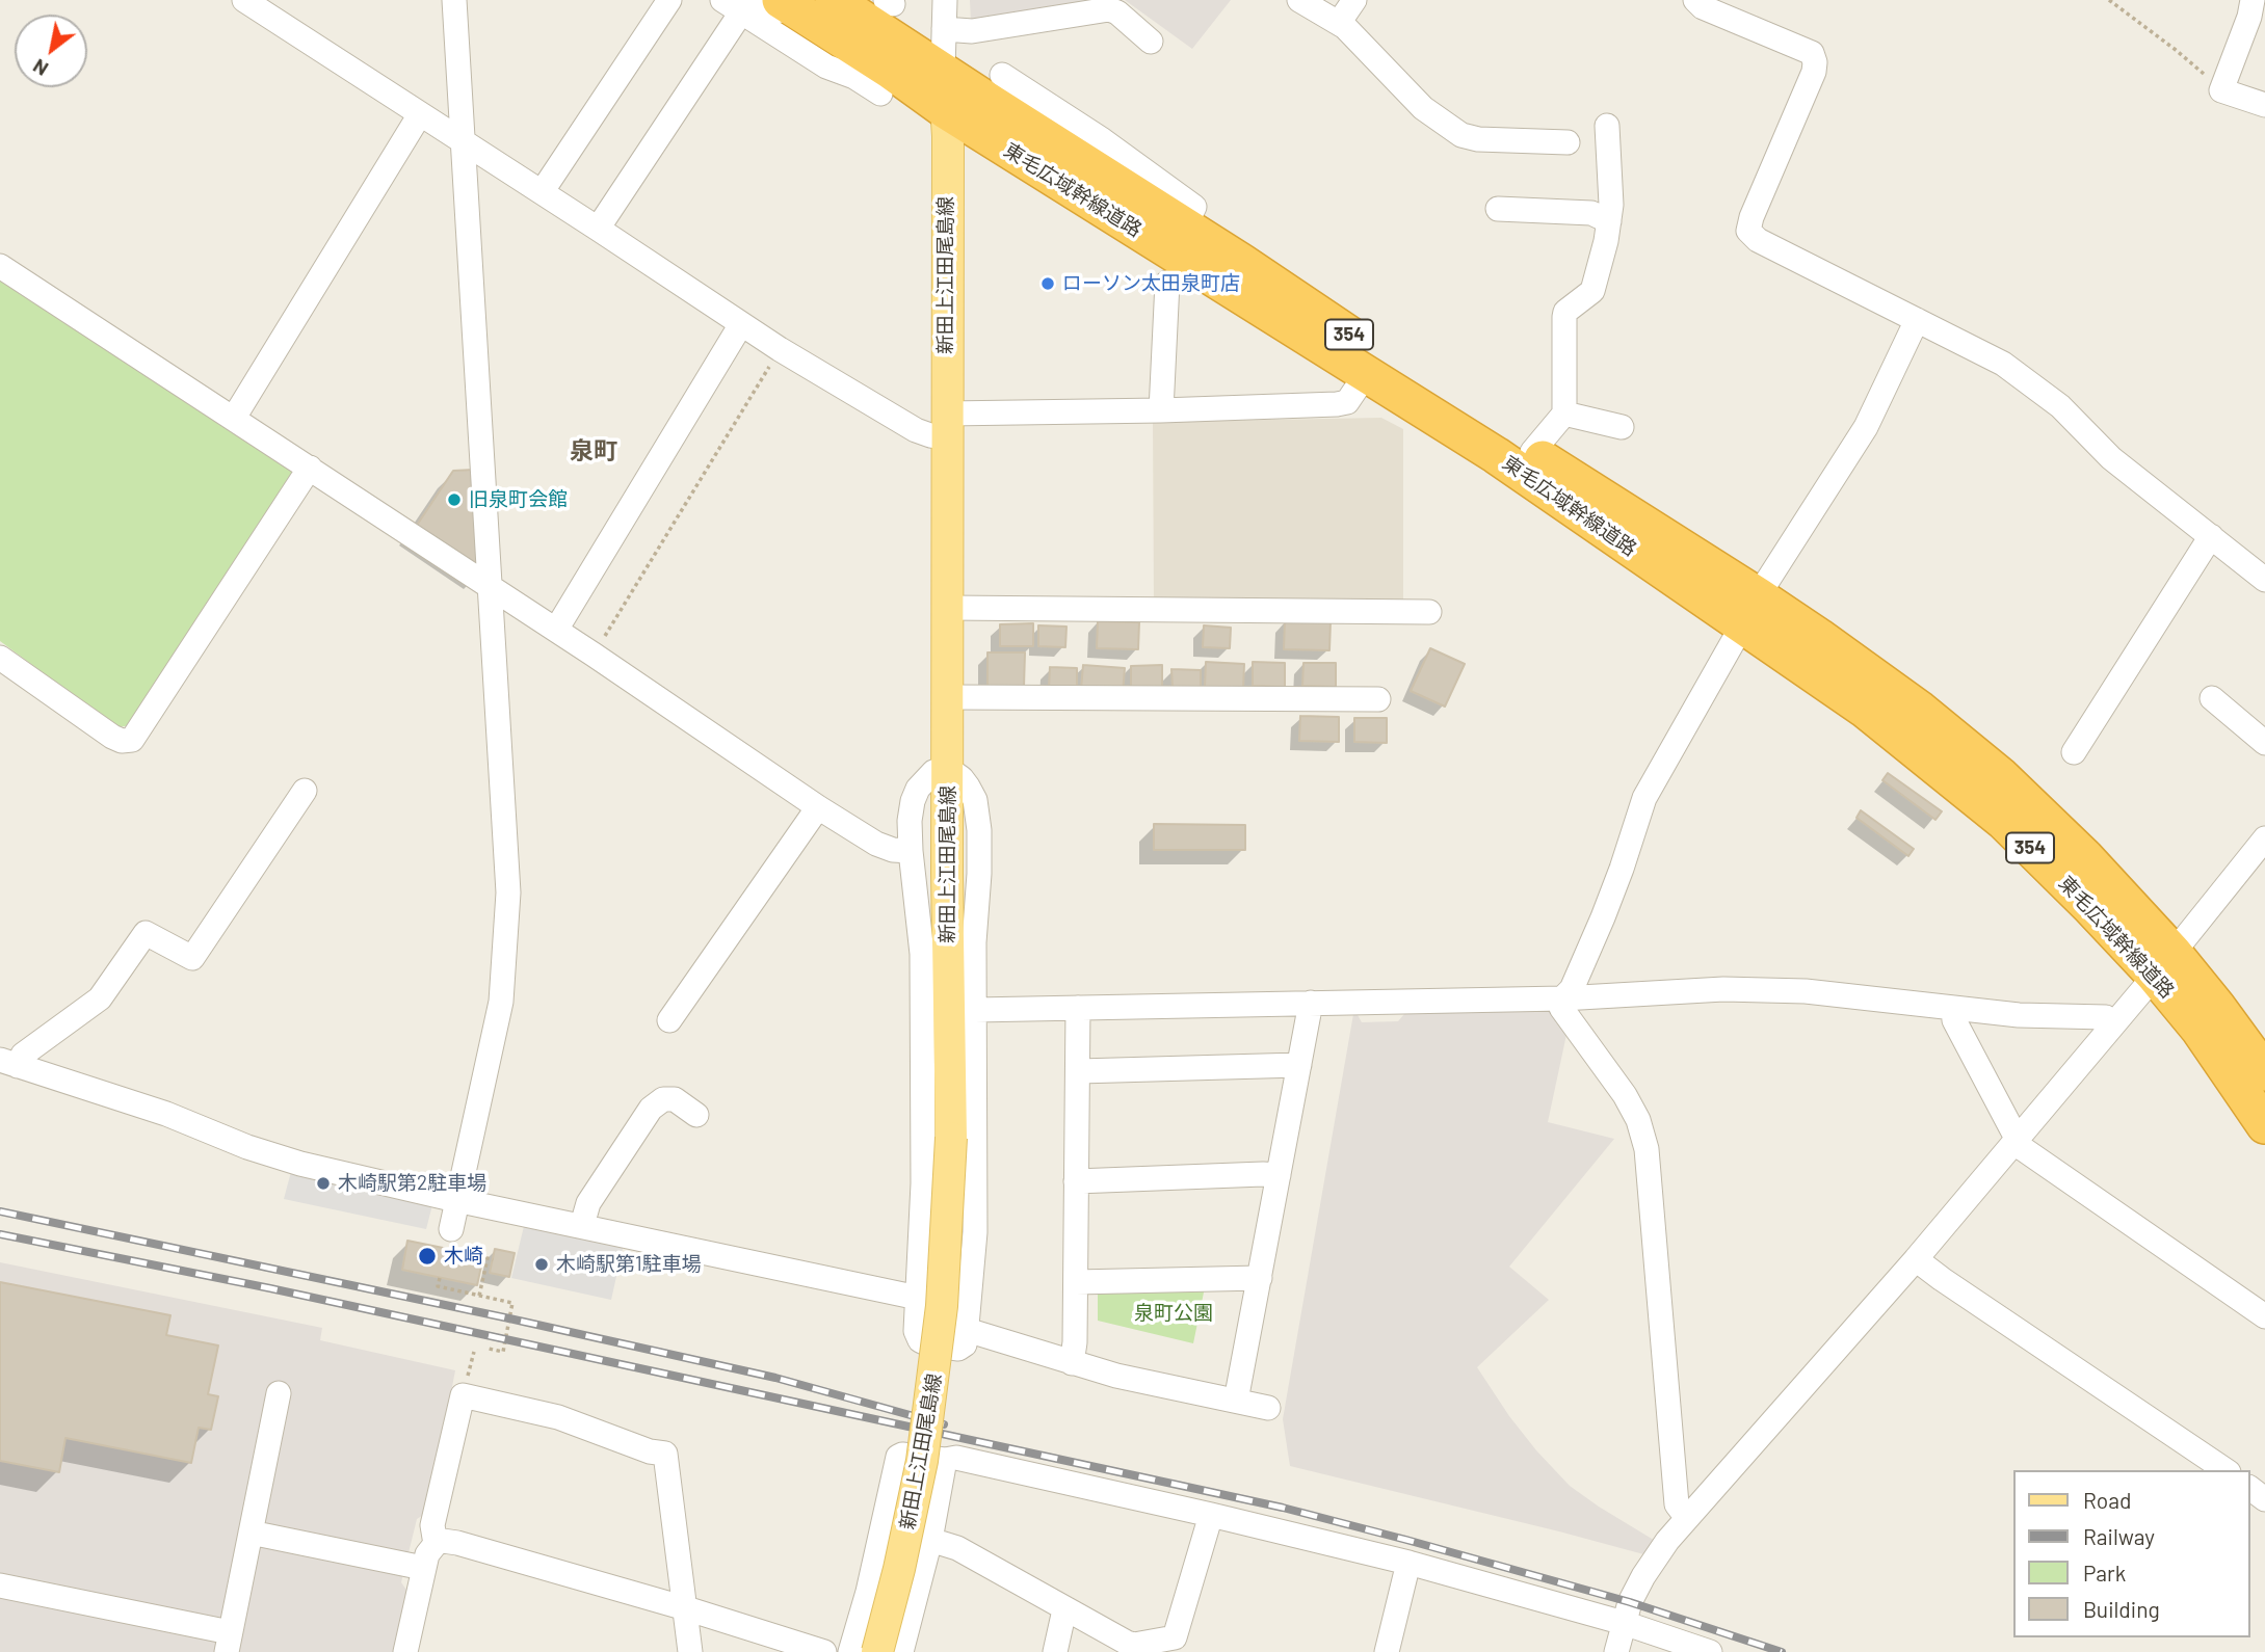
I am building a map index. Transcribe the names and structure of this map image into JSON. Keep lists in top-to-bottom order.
{
  "streets": {
    "highway": ["東毛広域幹線道路", "354"],
    "main road": ["新田上江田尾島線"]
  },
  "crossings": [
    ["東毛広域幹線道路", "新田上江田尾島線"]
  ],
  "districts": ["泉町"],
  "parks": ["泉町公園"],
  "places": [
    "ローソン太田泉町店",
    "旧泉町会館",
    "木崎駅第2駐車場",
    "木崎",
    "木崎駅第1駐車場"
  ],
  "legend": [
    "Road",
    "Railway",
    "Park",
    "Building"
  ],
  "north": "bottom left"
}
